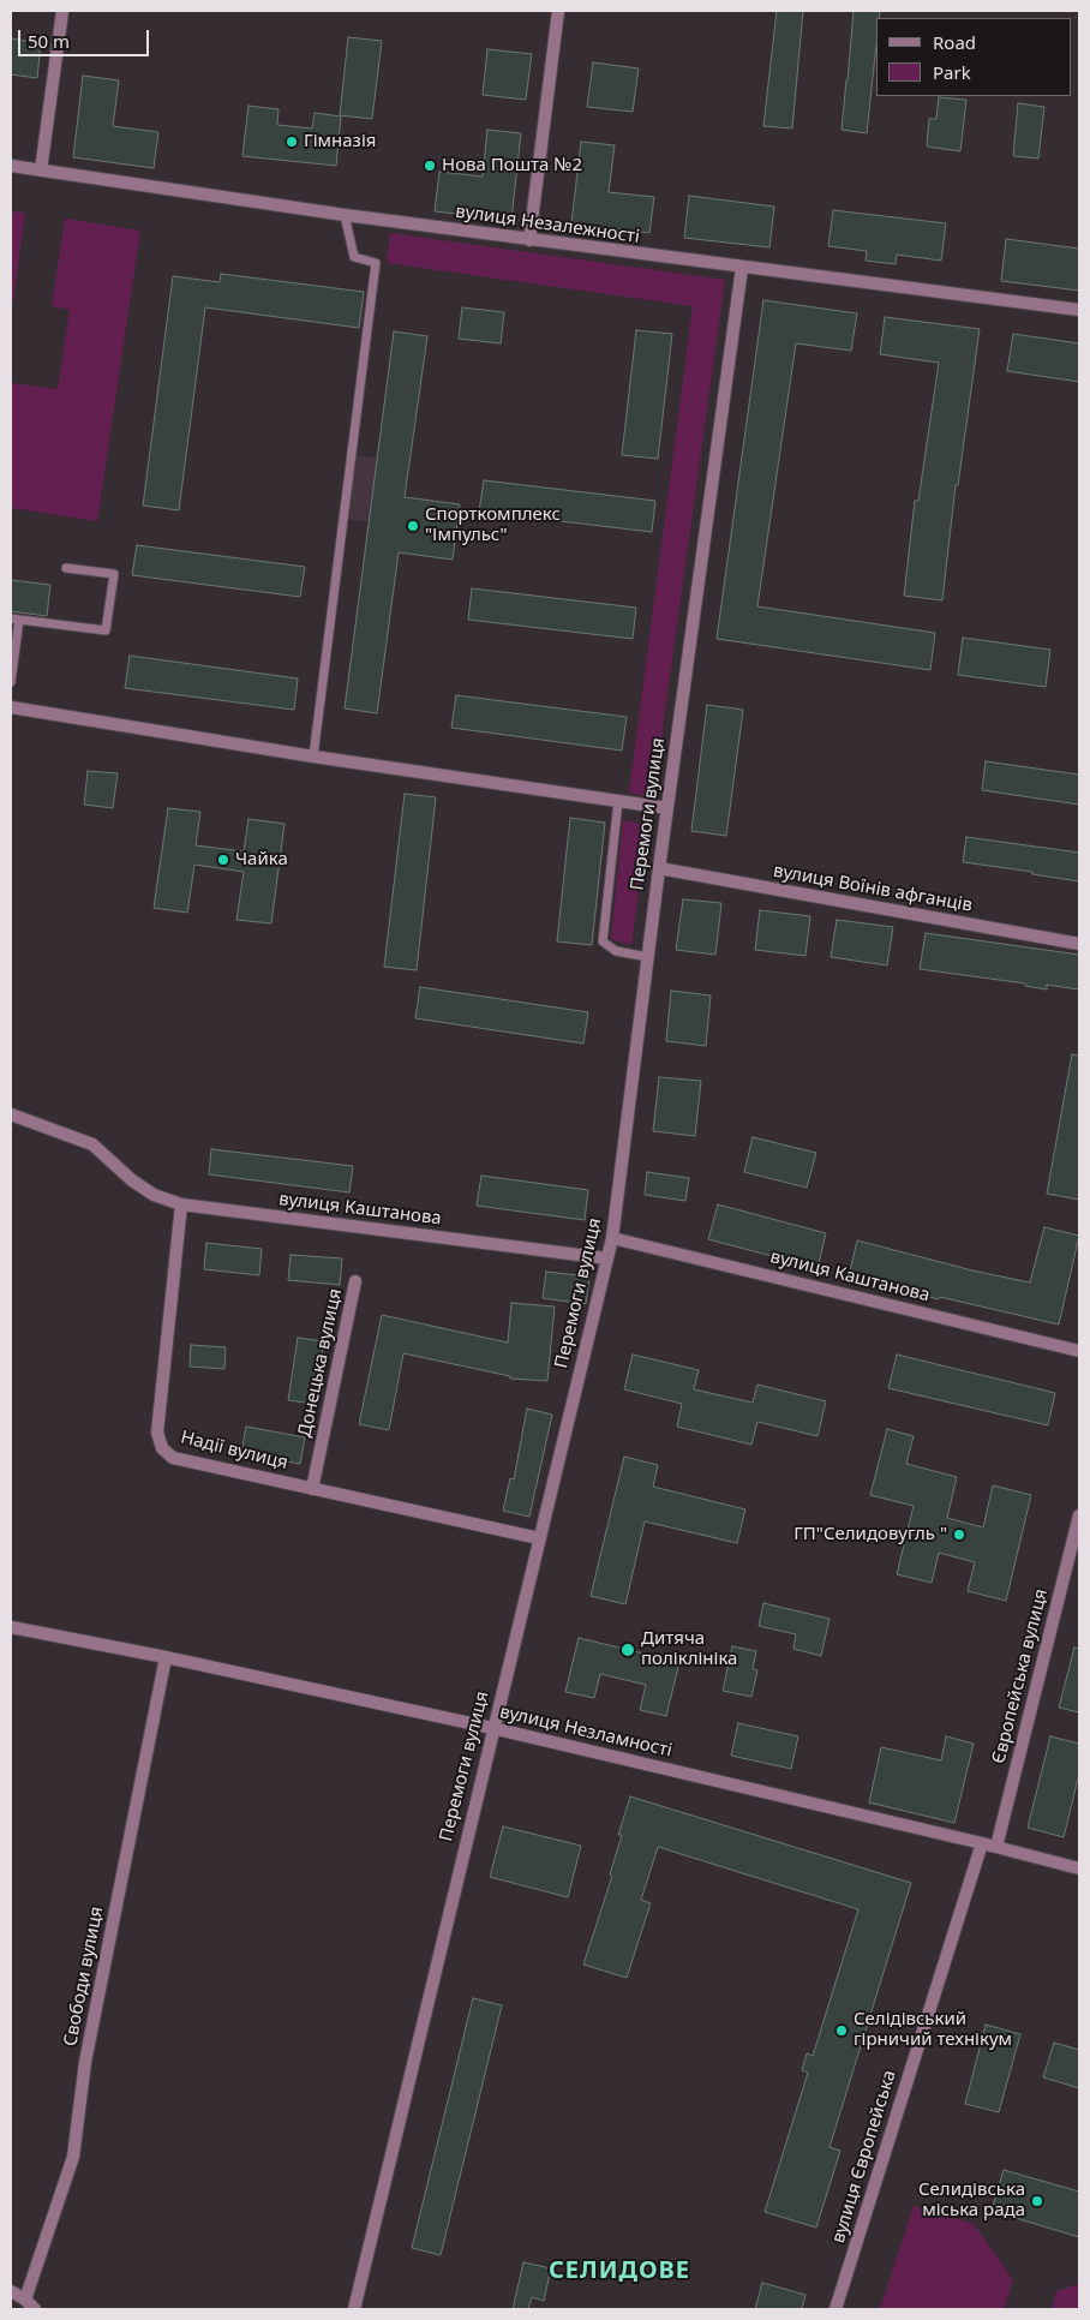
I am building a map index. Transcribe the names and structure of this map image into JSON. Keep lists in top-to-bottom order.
{
  "streets": {
    "street": [
      "вулиця Незалежності",
      "Перемоги вулиця",
      "вулиця Воїнів афганців",
      "вулиця Каштанова",
      "Донецька вулиця",
      "Надії вулиця",
      "Європейська вулиця",
      "вулиця Незламності",
      "Свободи вулиця",
      "вулиця Європейська"
    ]
  },
  "crossings": [
    ["вулиця Незалежності", "Перемоги вулиця"],
    ["Перемоги вулиця", "вулиця Воїнів афганців"],
    ["Перемоги вулиця", "вулиця Каштанова"],
    ["Перемоги вулиця", "Надії вулиця"],
    ["Перемоги вулиця", "вулиця Незламності"],
    ["вулиця Каштанова", "Надії вулиця"],
    ["Донецька вулиця", "Надії вулиця"],
    ["Європейська вулиця", "вулиця Незламності"],
    ["вулиця Незламності", "Свободи вулиця"],
    ["вулиця Незламності", "вулиця Європейська"]
  ],
  "districts": ["СЕЛИДОВЕ"],
  "places": [
    "Гімназія",
    "Нова Пошта №2",
    "Спорткомплекс \"Імпульс\"",
    "Чайка",
    "ГП\"Селидовугль \"",
    "Дитяча поліклініка",
    "Селідівський гірничий технікум",
    "Селидівська міська рада"
  ],
  "legend": ["Road", "Park"],
  "scale_bar": "50 m"
}
